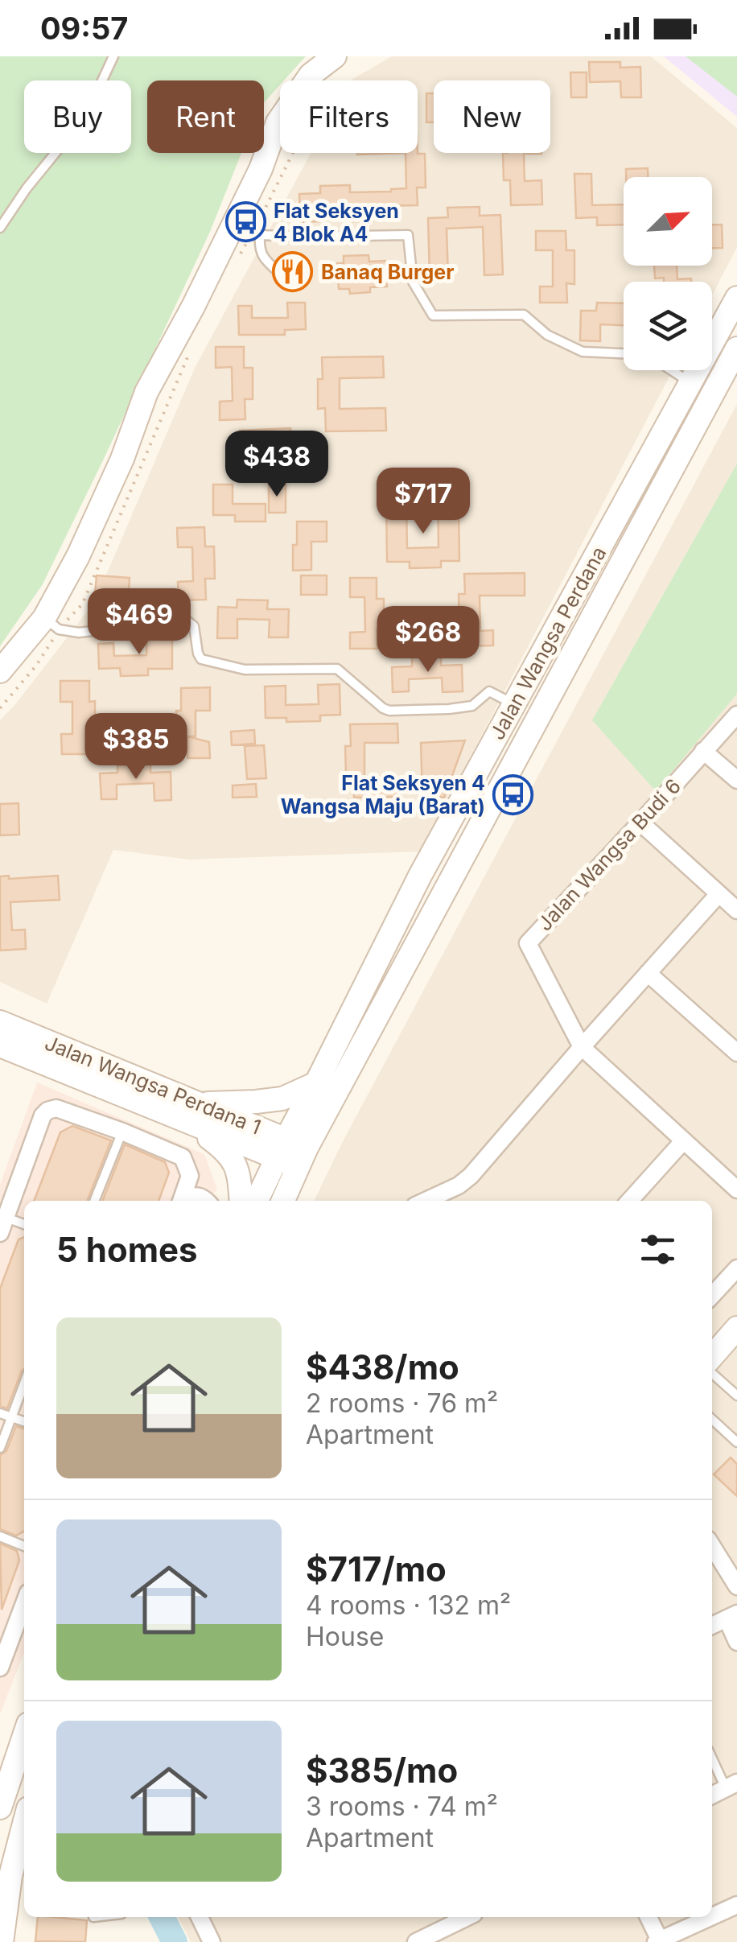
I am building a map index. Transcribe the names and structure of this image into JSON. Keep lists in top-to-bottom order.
{
  "streets": {
    "main road": ["Jalan Wangsa Perdana", "Jalan Wangsa Perdana 1"],
    "street": ["Jalan Wangsa Budi 6"]
  },
  "crossings": [
    ["Jalan Wangsa Perdana", "Jalan Wangsa Perdana 1"]
  ],
  "places": {
    "bus stop": ["Flat Seksyen 4 Blok A4", "Flat Seksyen 4 Wangsa Maju (Barat)"],
    "restaurant": ["Banaq Burger"]
  },
  "north": "top right",
  "page": {
    "status": "09:57",
    "chip": [
      "Buy",
      "Rent",
      "Filters",
      "New"
    ],
    "price": [
      "$438",
      "$717",
      "$469",
      "$268",
      "$385"
    ],
    "heading": "5 homes",
    "list": [
      {
        "name": "$438/mo",
        "note": "2 rooms · 76 m² · Apartment"
      },
      {
        "name": "$717/mo",
        "note": "4 rooms · 132 m² · House"
      },
      {
        "name": "$385/mo",
        "note": "3 rooms · 74 m² · Apartment"
      }
    ]
  }
}
